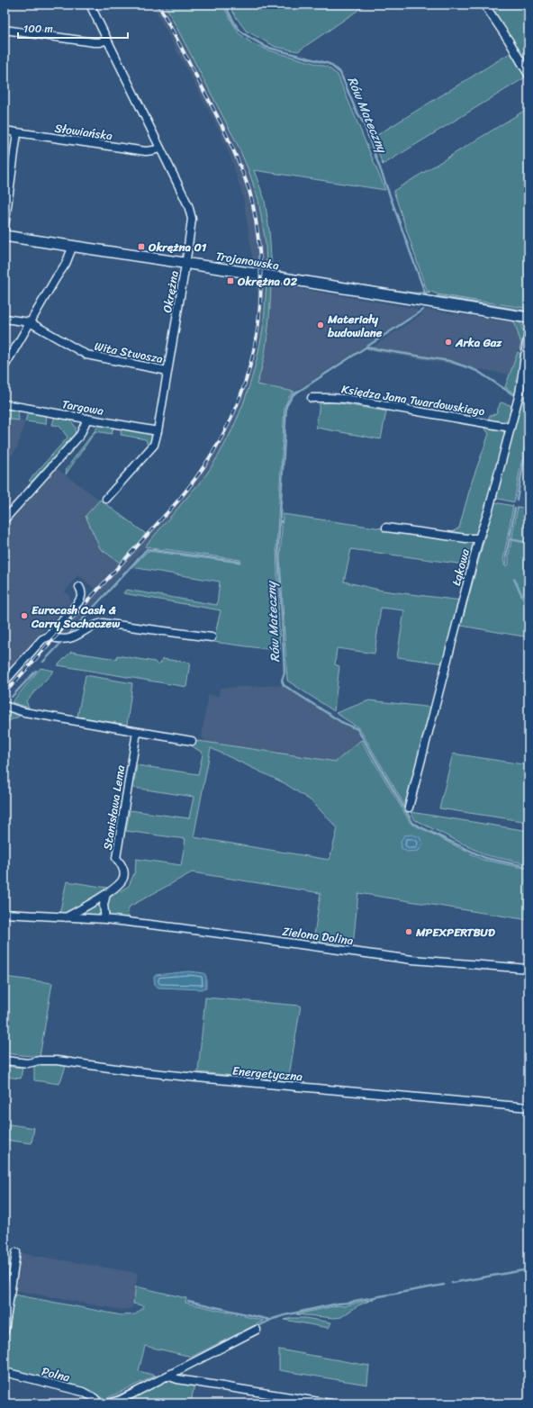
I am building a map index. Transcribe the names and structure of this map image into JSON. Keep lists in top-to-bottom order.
{
  "streets": {
    "street": [
      "Słowiańska",
      "Trojanowska",
      "Okrężna",
      "Wita Stwosza",
      "Księdza Jana Twardowskiego",
      "Targowa",
      "Łąkowa",
      "Stanisława Lema",
      "Zielona Dolina",
      "Energetyczna",
      "Polna"
    ]
  },
  "crossings": [
    ["Słowiańska", "Okrężna"],
    ["Trojanowska", "Okrężna"],
    ["Okrężna", "Wita Stwosza"],
    ["Okrężna", "Targowa"],
    ["Księdza Jana Twardowskiego", "Łąkowa"],
    ["Stanisława Lema", "Zielona Dolina"]
  ],
  "water": ["Rów Mateczny"],
  "places": {
    "transit": ["Okrężna 01", "Okrężna 02"],
    "other": [
      "Materiały budowlane",
      "Arka Gaz",
      "Eurocash Cash & Carry Sochaczew",
      "MPEXPERTBUD"
    ]
  },
  "scale_bar": "100 m"
}
